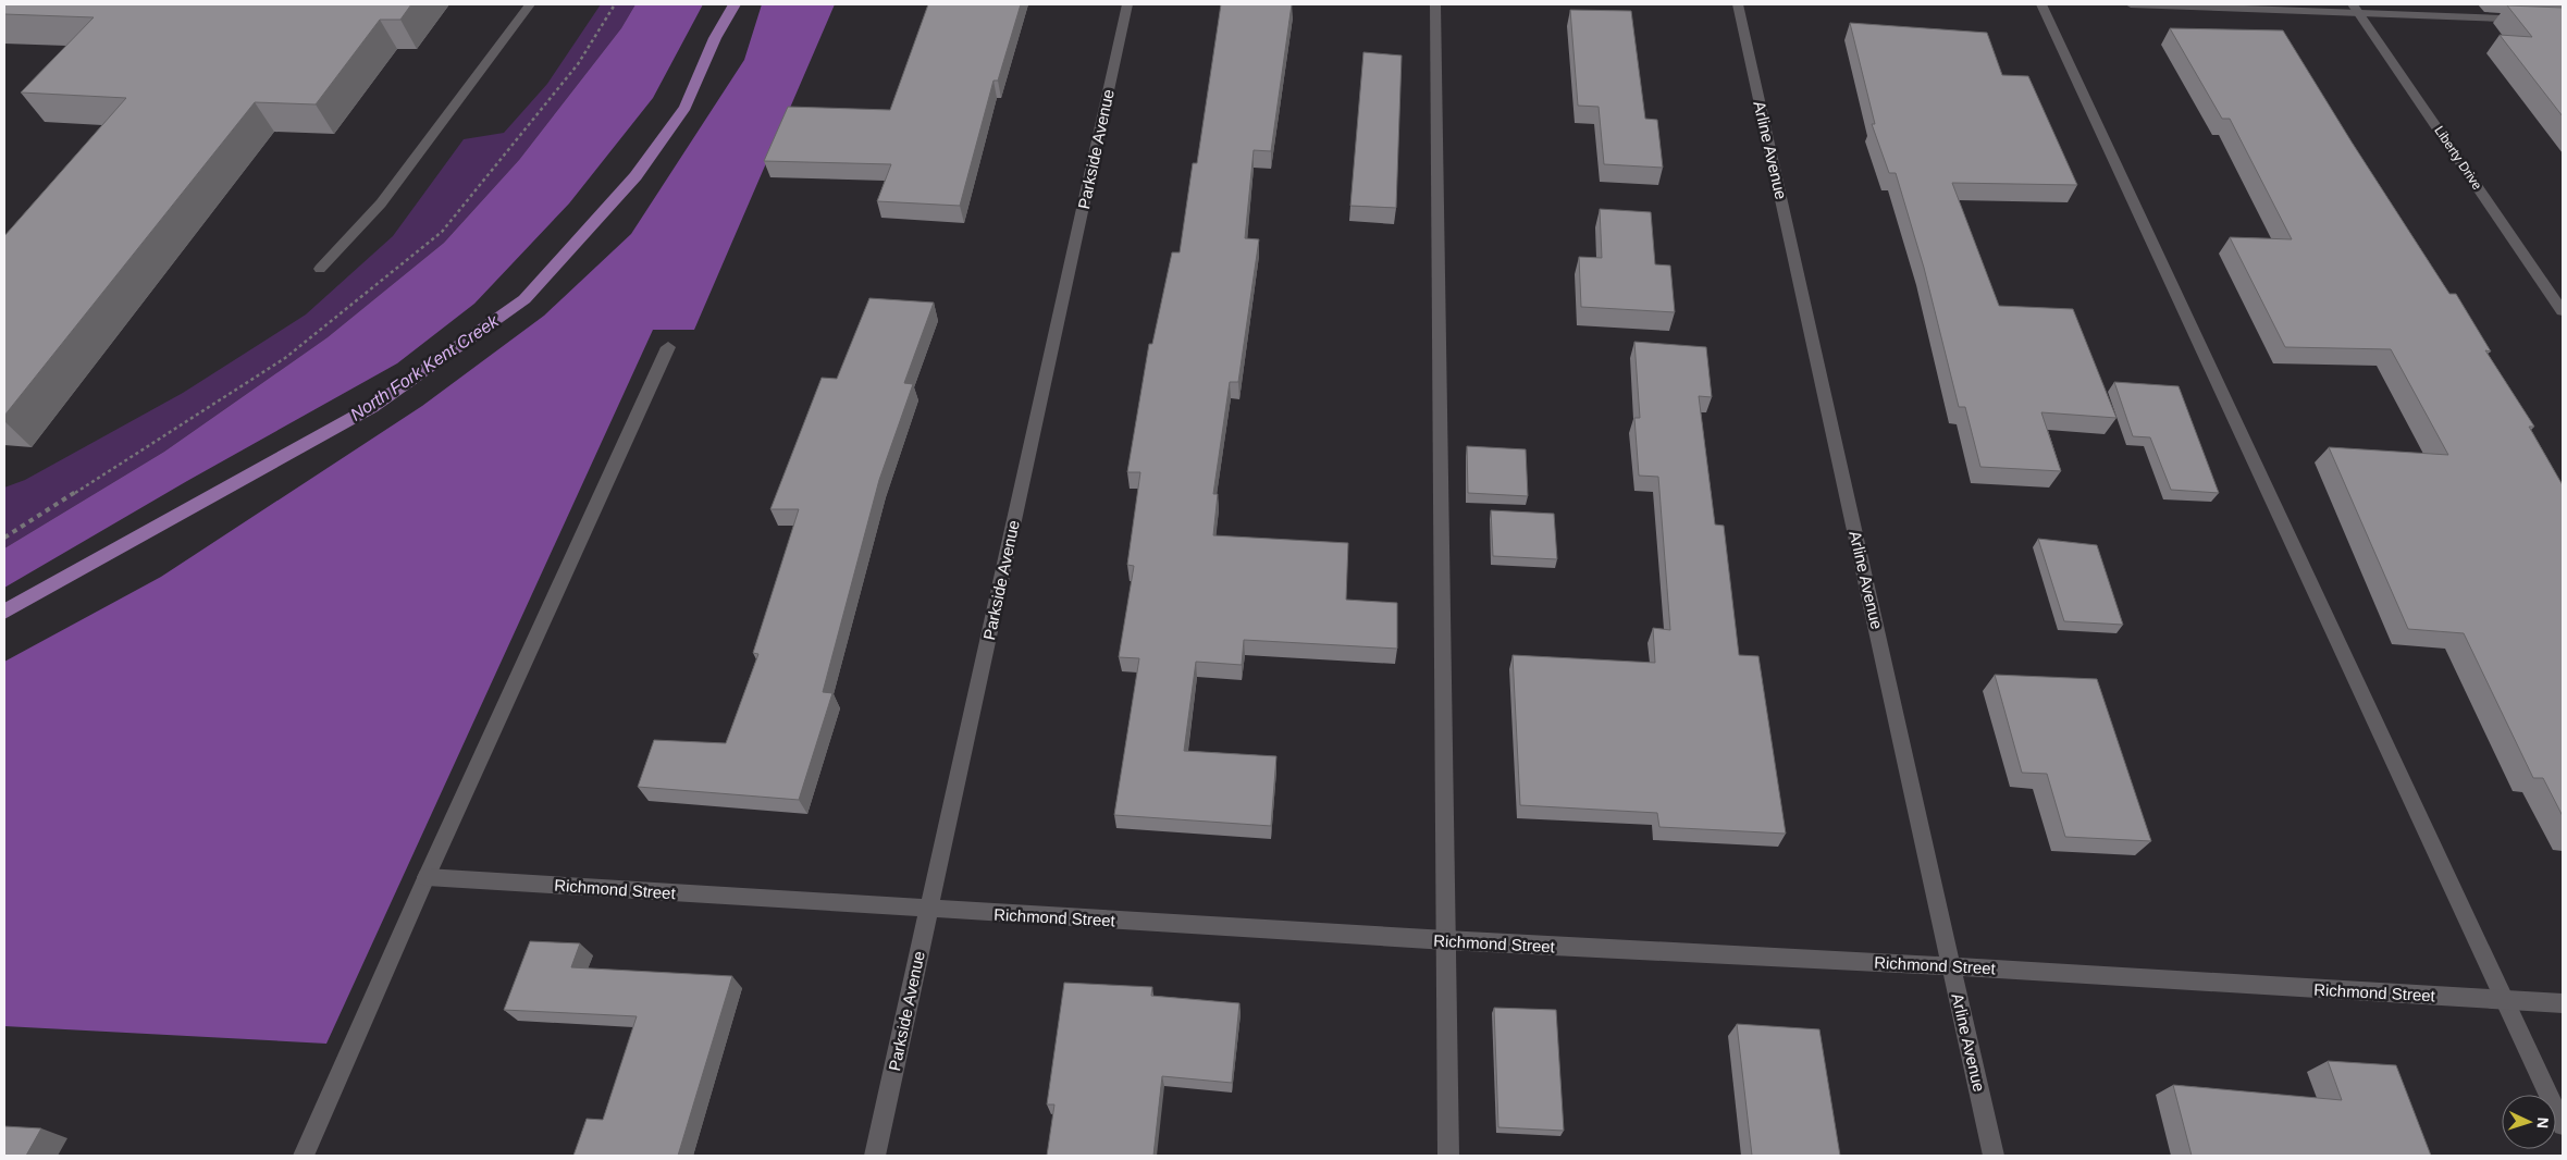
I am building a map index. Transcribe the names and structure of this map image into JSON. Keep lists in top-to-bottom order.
{
  "streets": {
    "street": [
      "Parkside Avenue",
      "Arline Avenue",
      "Liberty Drive",
      "Richmond Street"
    ]
  },
  "crossings": [
    ["Parkside Avenue", "Richmond Street"],
    ["Arline Avenue", "Richmond Street"]
  ],
  "water": ["North Fork Kent Creek"],
  "north": "right"
}
